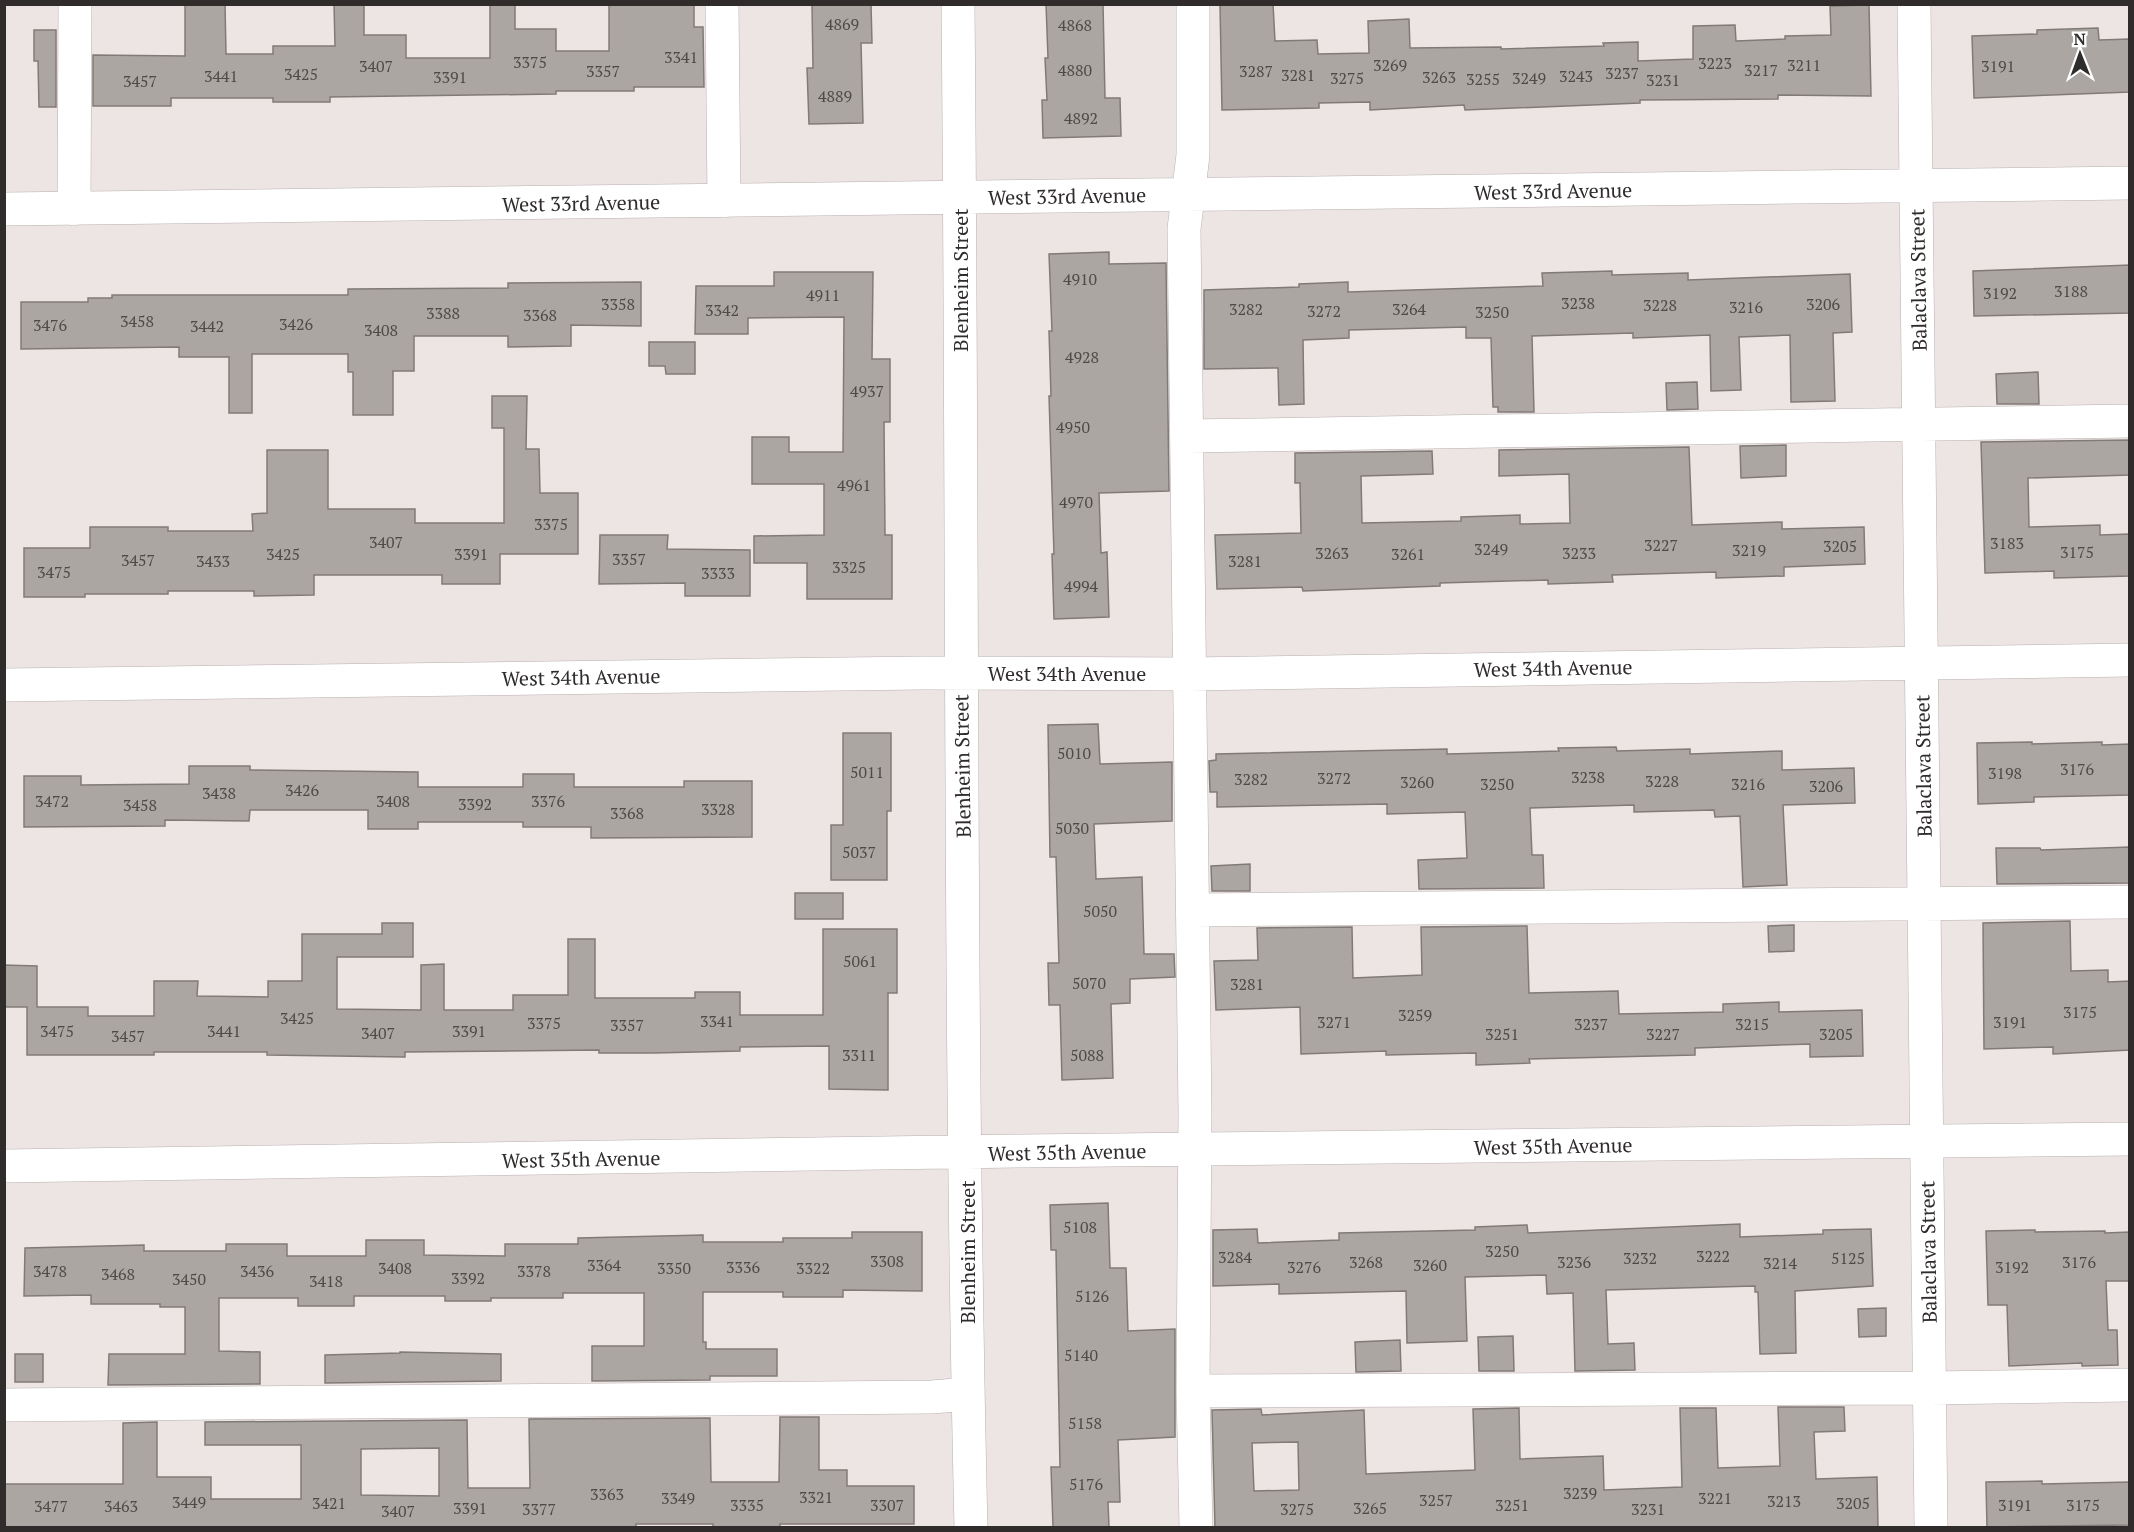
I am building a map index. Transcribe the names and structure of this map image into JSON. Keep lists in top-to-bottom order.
{
  "streets": {
    "street": [
      "West 33rd Avenue",
      "Blenheim Street",
      "Balaclava Street",
      "West 34th Avenue",
      "West 35th Avenue"
    ]
  },
  "crossings": [
    ["West 33rd Avenue", "Blenheim Street"],
    ["West 33rd Avenue", "Balaclava Street"],
    ["Blenheim Street", "West 34th Avenue"],
    ["Blenheim Street", "West 35th Avenue"],
    ["Balaclava Street", "West 34th Avenue"],
    ["Balaclava Street", "West 35th Avenue"]
  ],
  "house_numbers": [
    "4869",
    "4868",
    "3341",
    "3375",
    "3223",
    "3269",
    "3211",
    "3407",
    "3191",
    "4880",
    "3217",
    "3357",
    "3287",
    "3237",
    "3425",
    "3281",
    "3441",
    "3243",
    "3391",
    "3263",
    "3275",
    "3249",
    "3255",
    "3231",
    "3457",
    "4889",
    "4892",
    "4910",
    "3188",
    "3192",
    "4911",
    "3238",
    "3358",
    "3206",
    "3228",
    "3216",
    "3282",
    "3264",
    "3342",
    "3272",
    "3250",
    "3388",
    "3368",
    "3458",
    "3426",
    "3476",
    "3442",
    "3408",
    "4928",
    "4937",
    "4950",
    "4961",
    "4970",
    "3375",
    "3407",
    "3183",
    "3227",
    "3205",
    "3249",
    "3219",
    "3175",
    "3263",
    "3233",
    "3425",
    "3391",
    "3261",
    "3357",
    "3457",
    "3433",
    "3281",
    "3325",
    "3475",
    "3333",
    "4994",
    "5010",
    "3176",
    "5011",
    "3198",
    "3238",
    "3272",
    "3282",
    "3228",
    "3260",
    "3250",
    "3216",
    "3206",
    "3426",
    "3438",
    "3472",
    "3408",
    "3376",
    "3392",
    "3458",
    "3328",
    "3368",
    "5030",
    "5037",
    "5050",
    "5061",
    "5070",
    "3281",
    "3175",
    "3259",
    "3425",
    "3341",
    "3271",
    "3191",
    "3375",
    "3237",
    "3215",
    "3357",
    "3475",
    "3441",
    "3391",
    "3407",
    "3251",
    "3227",
    "3205",
    "3457",
    "3311",
    "5088",
    "5108",
    "3250",
    "3222",
    "3284",
    "3232",
    "5125",
    "3308",
    "3268",
    "3236",
    "3176",
    "3214",
    "3364",
    "3260",
    "3336",
    "3276",
    "3192",
    "3408",
    "3350",
    "3322",
    "3478",
    "3436",
    "3378",
    "3468",
    "3392",
    "3450",
    "3418",
    "5126",
    "5140",
    "5158",
    "5176",
    "3239",
    "3363",
    "3321",
    "3349",
    "3221",
    "3257",
    "3213",
    "3449",
    "3421",
    "3205",
    "3335",
    "3307",
    "3251",
    "3191",
    "3175",
    "3477",
    "3463",
    "3391",
    "3265",
    "3377",
    "3275",
    "3231",
    "3407"
  ],
  "north": "top"
}
